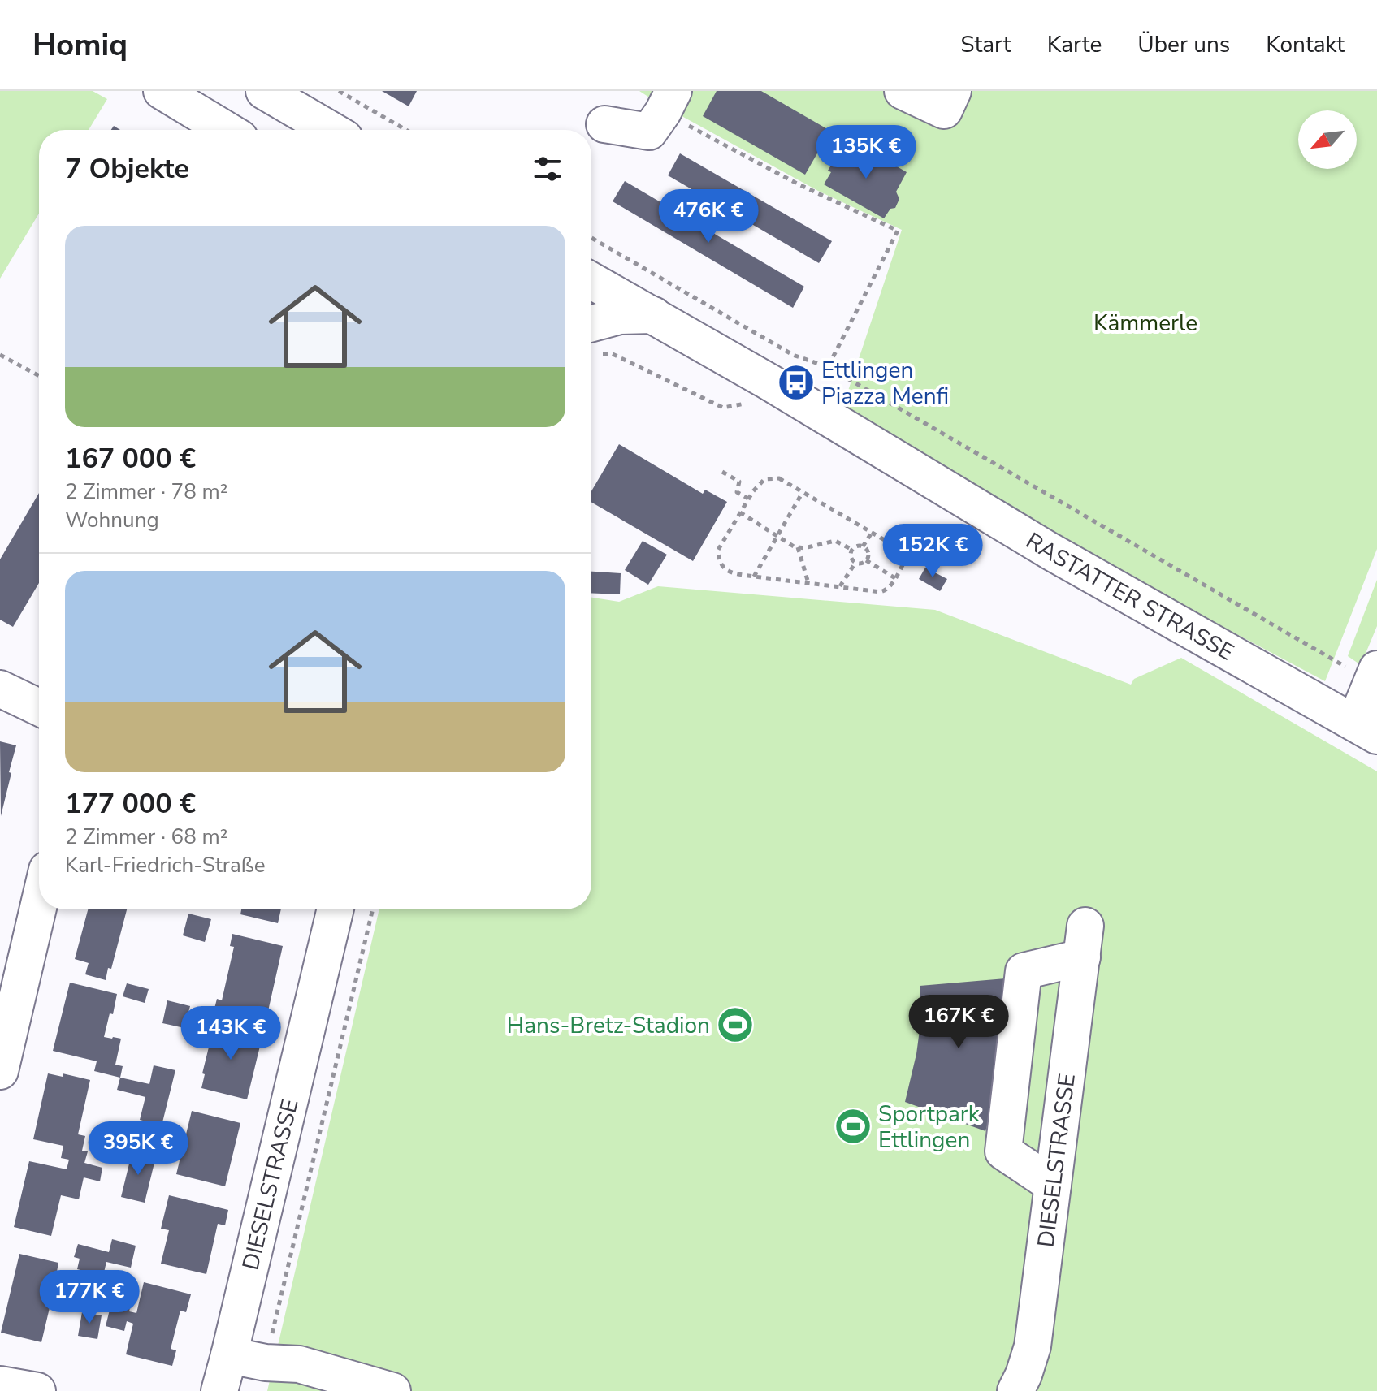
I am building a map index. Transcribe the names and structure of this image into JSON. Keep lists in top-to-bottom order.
{
  "streets": {
    "street": ["RASTATTER STRASSE", "DIESELSTRASSE"]
  },
  "parks": ["Kämmerle"],
  "places": {
    "bus stop": ["Ettlingen Piazza Menfi"],
    "sports": ["Hans-Bretz-Stadion", "Sportpark Ettlingen"]
  },
  "north": "bottom left",
  "page": {
    "header": "Homiq",
    "nav": [
      "Start",
      "Karte",
      "Über uns",
      "Kontakt"
    ],
    "price": [
      "135K €",
      "476K €",
      "152K €",
      "167K €",
      "143K €",
      "395K €",
      "177K €"
    ],
    "heading": "7 Objekte",
    "list": [
      {
        "name": "167 000 €",
        "note": "2 Zimmer · 78 m² · Wohnung"
      },
      {
        "name": "177 000 €",
        "note": "2 Zimmer · 68 m² · Karl-Friedrich-Straße"
      }
    ]
  }
}
